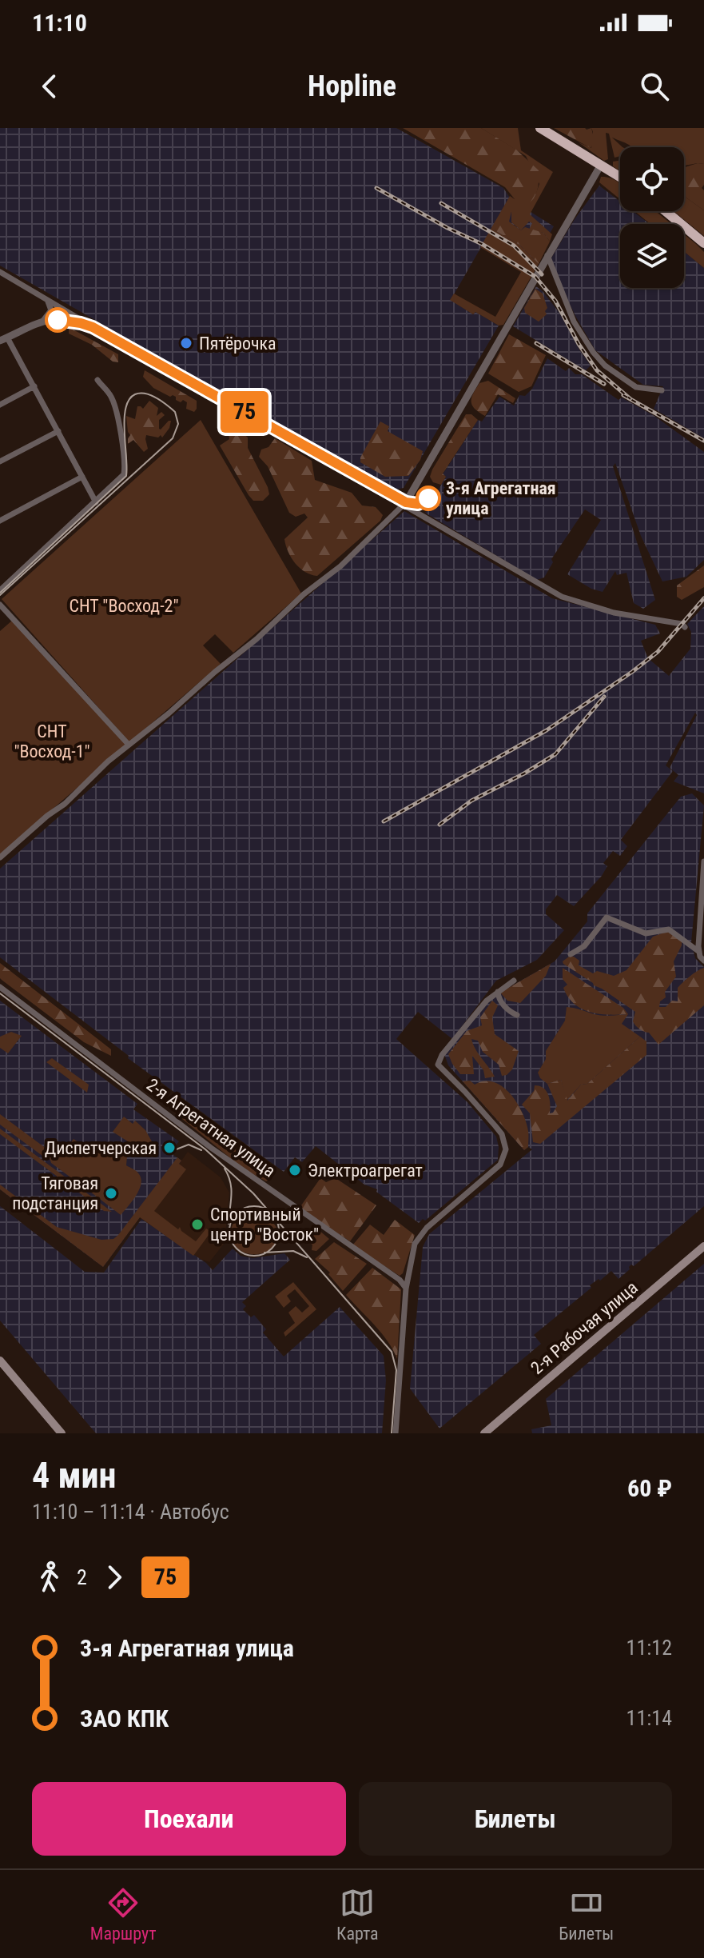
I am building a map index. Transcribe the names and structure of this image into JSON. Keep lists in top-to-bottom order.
{
  "streets": {
    "main road": ["2-я Рабочая улица"],
    "street": ["2-я Агрегатная улица"]
  },
  "parks": ["СНТ \"Восход-2\"", "СНТ \"Восход-1\""],
  "places": [
    "Пятёрочка",
    "3-я Агрегатная улица",
    "Диспетчерская",
    "Электроагрегат",
    "Тяговая подстанция",
    "Спортивный центр \"Восток\""
  ],
  "lines": ["bus line 75"],
  "page": {
    "status": "11:10",
    "header": "Hopline",
    "on_map": "75",
    "heading": ["4 мин", "11:10 – 11:14 · Автобус", "60 ₽"],
    "legs": ["2", "75"],
    "list": [
      {
        "name": "3-я Агрегатная улица",
        "value": "11:12"
      },
      {
        "name": "ЗАО КПК",
        "value": "11:14"
      }
    ],
    "buttons": ["Поехали", "Билеты"],
    "tabs": ["Маршрут", "Карта", "Билеты"]
  }
}
